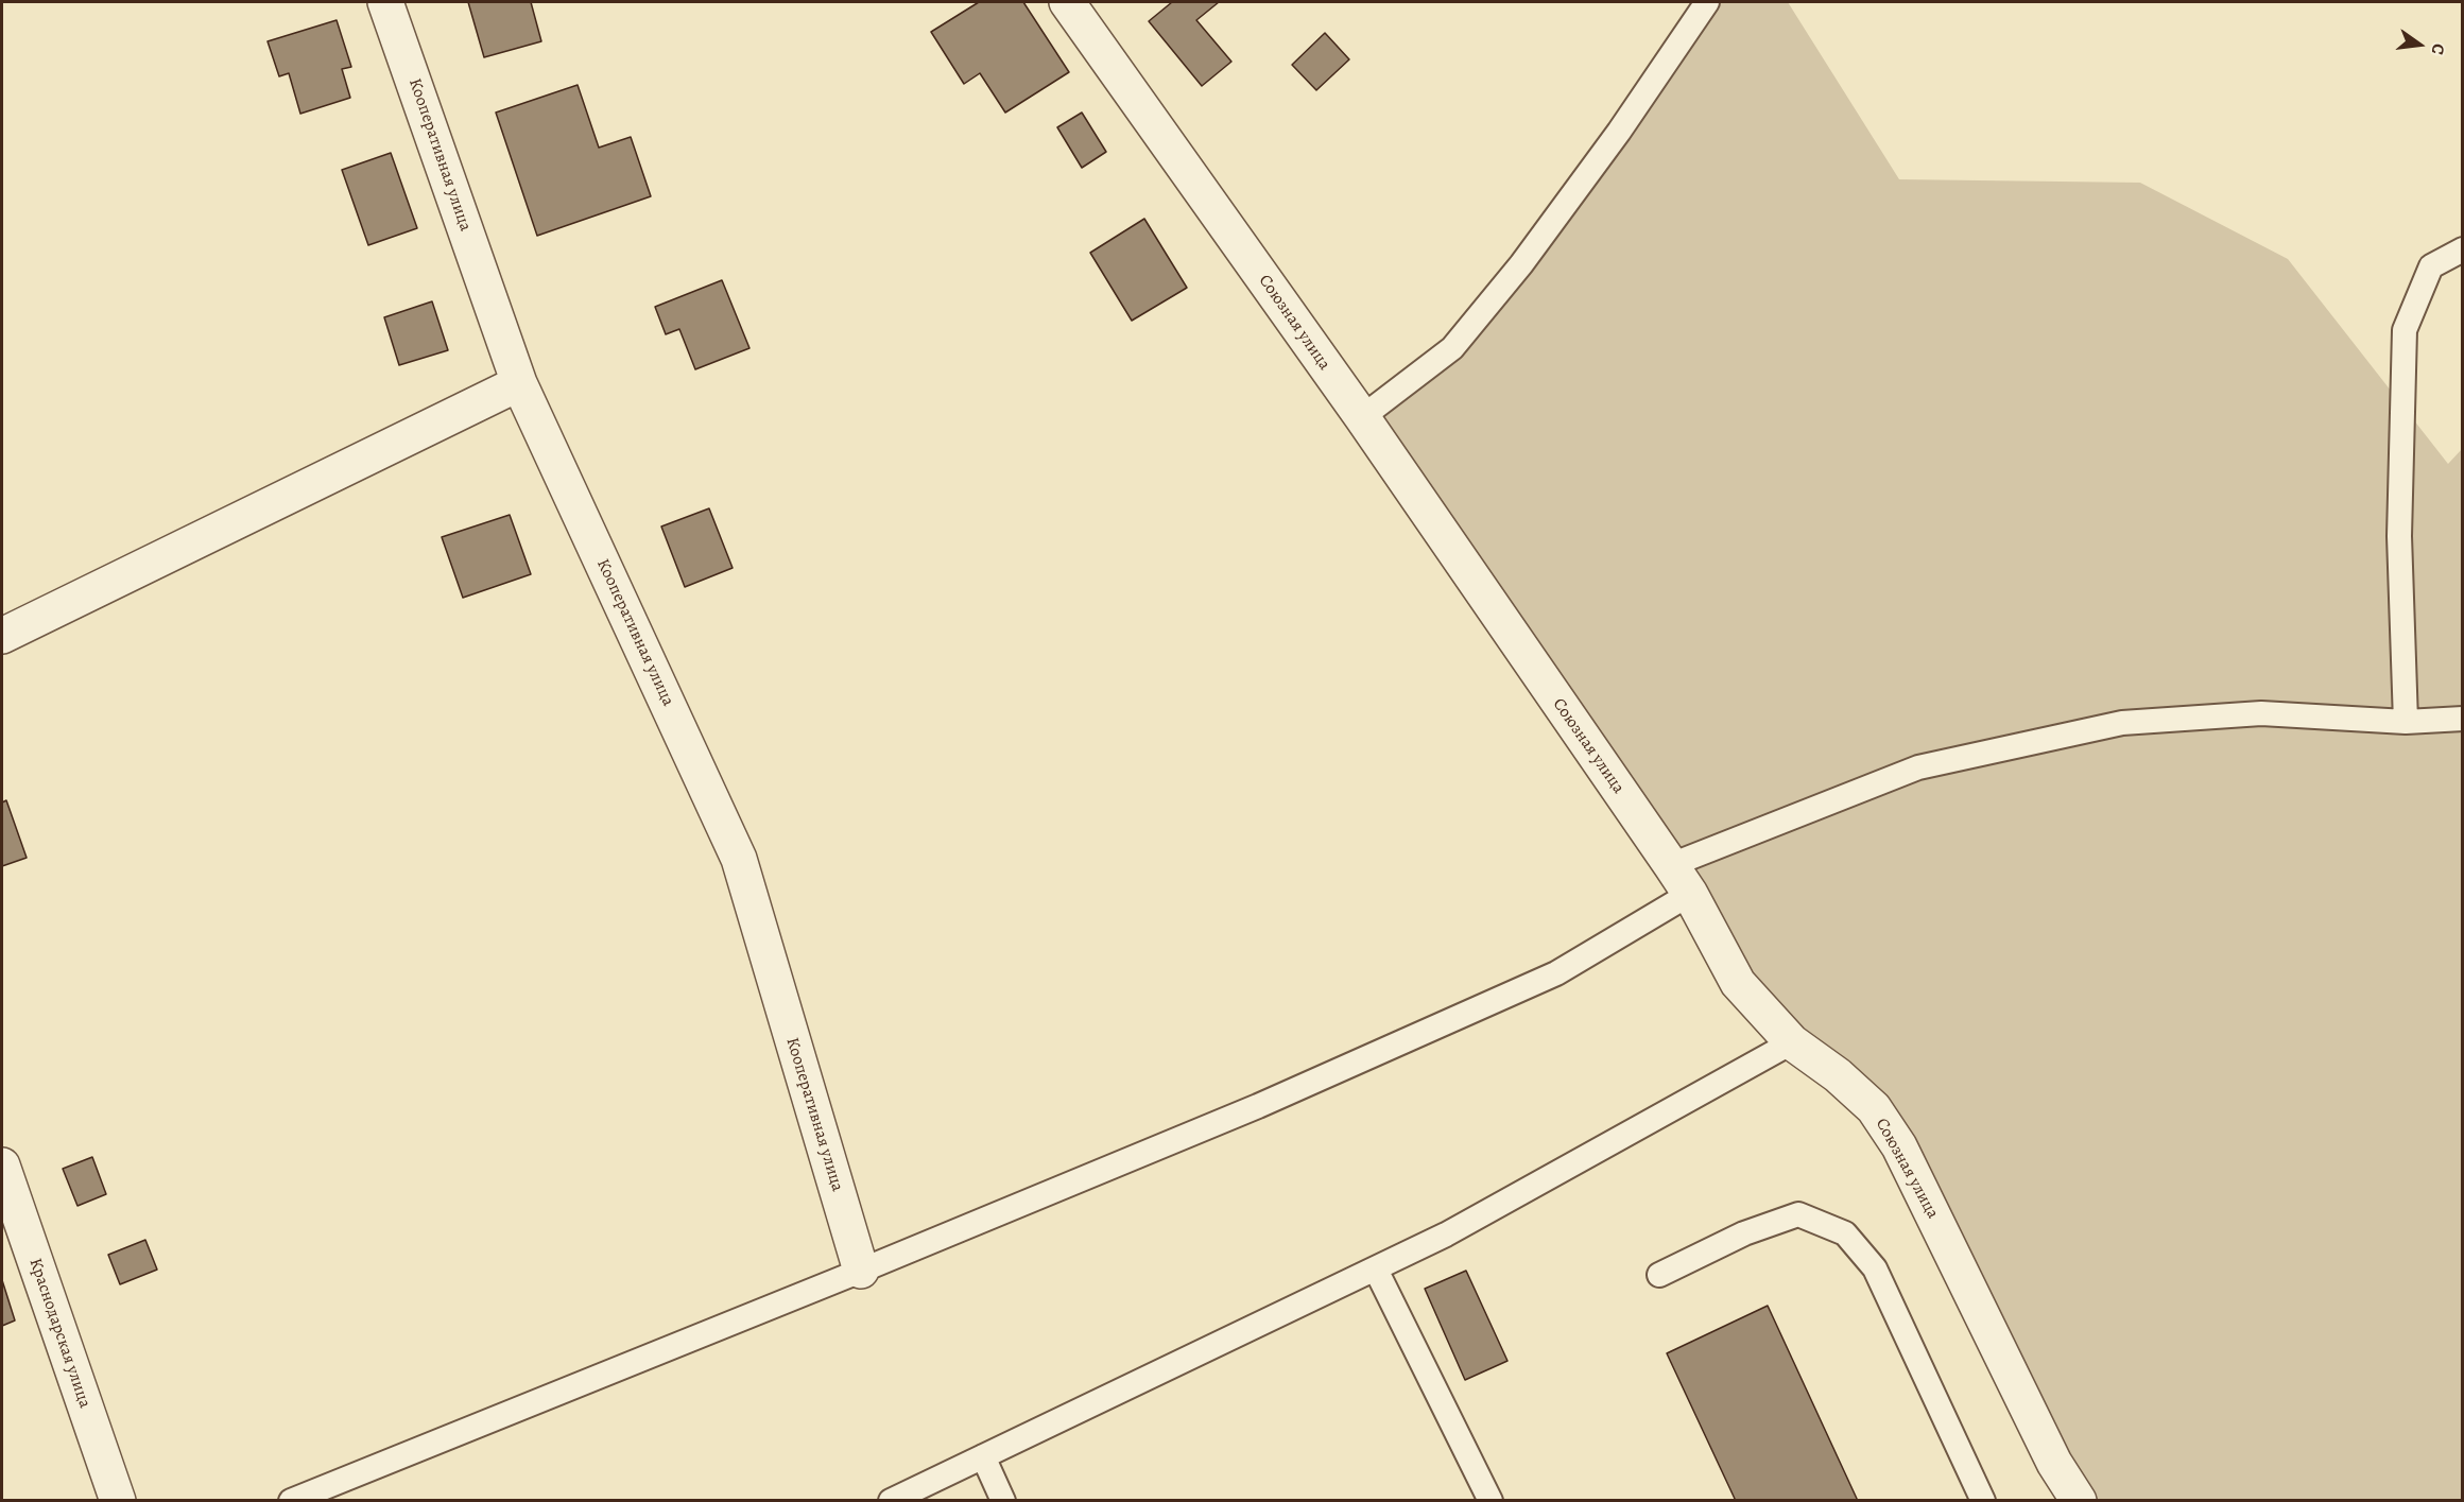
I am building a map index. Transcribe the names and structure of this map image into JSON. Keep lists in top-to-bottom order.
{
  "streets": {
    "street": ["Кооперативная улица", "Союзная улица", "Краснодарская улица"]
  },
  "north": "right"
}
